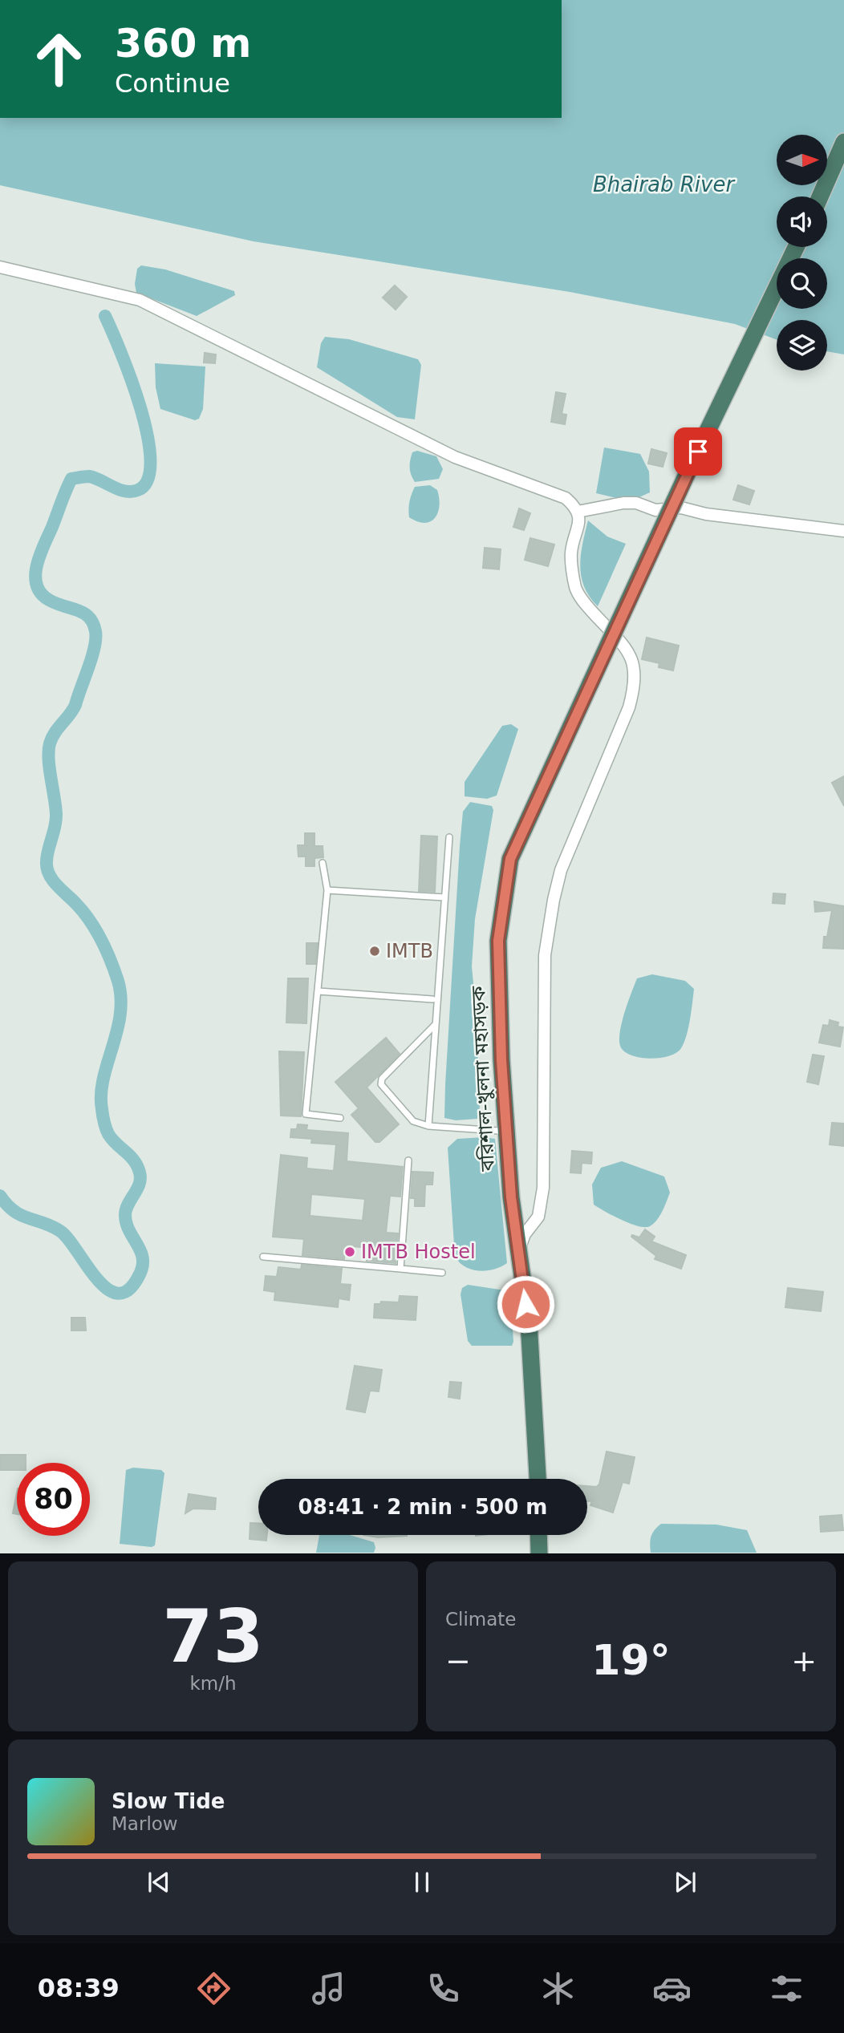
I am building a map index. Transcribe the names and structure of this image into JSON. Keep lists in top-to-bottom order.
{
  "streets": {
    "highway": ["বরিশাল-খুলনা মহাসড়ক"]
  },
  "water": ["Bhairab River"],
  "places": ["IMTB", "IMTB Hostel"],
  "north": "right",
  "page": {
    "turn": ["360 m", "Continue"],
    "limit": "80",
    "trip": "08:41 · 2 min · 500 m",
    "tile": [
      ["73", "km/h"],
      "Climate"
    ],
    "heat": ["−", "19°", "+"],
    "song": ["Slow Tide", "Marlow"],
    "tabs": "08:39"
  }
}
